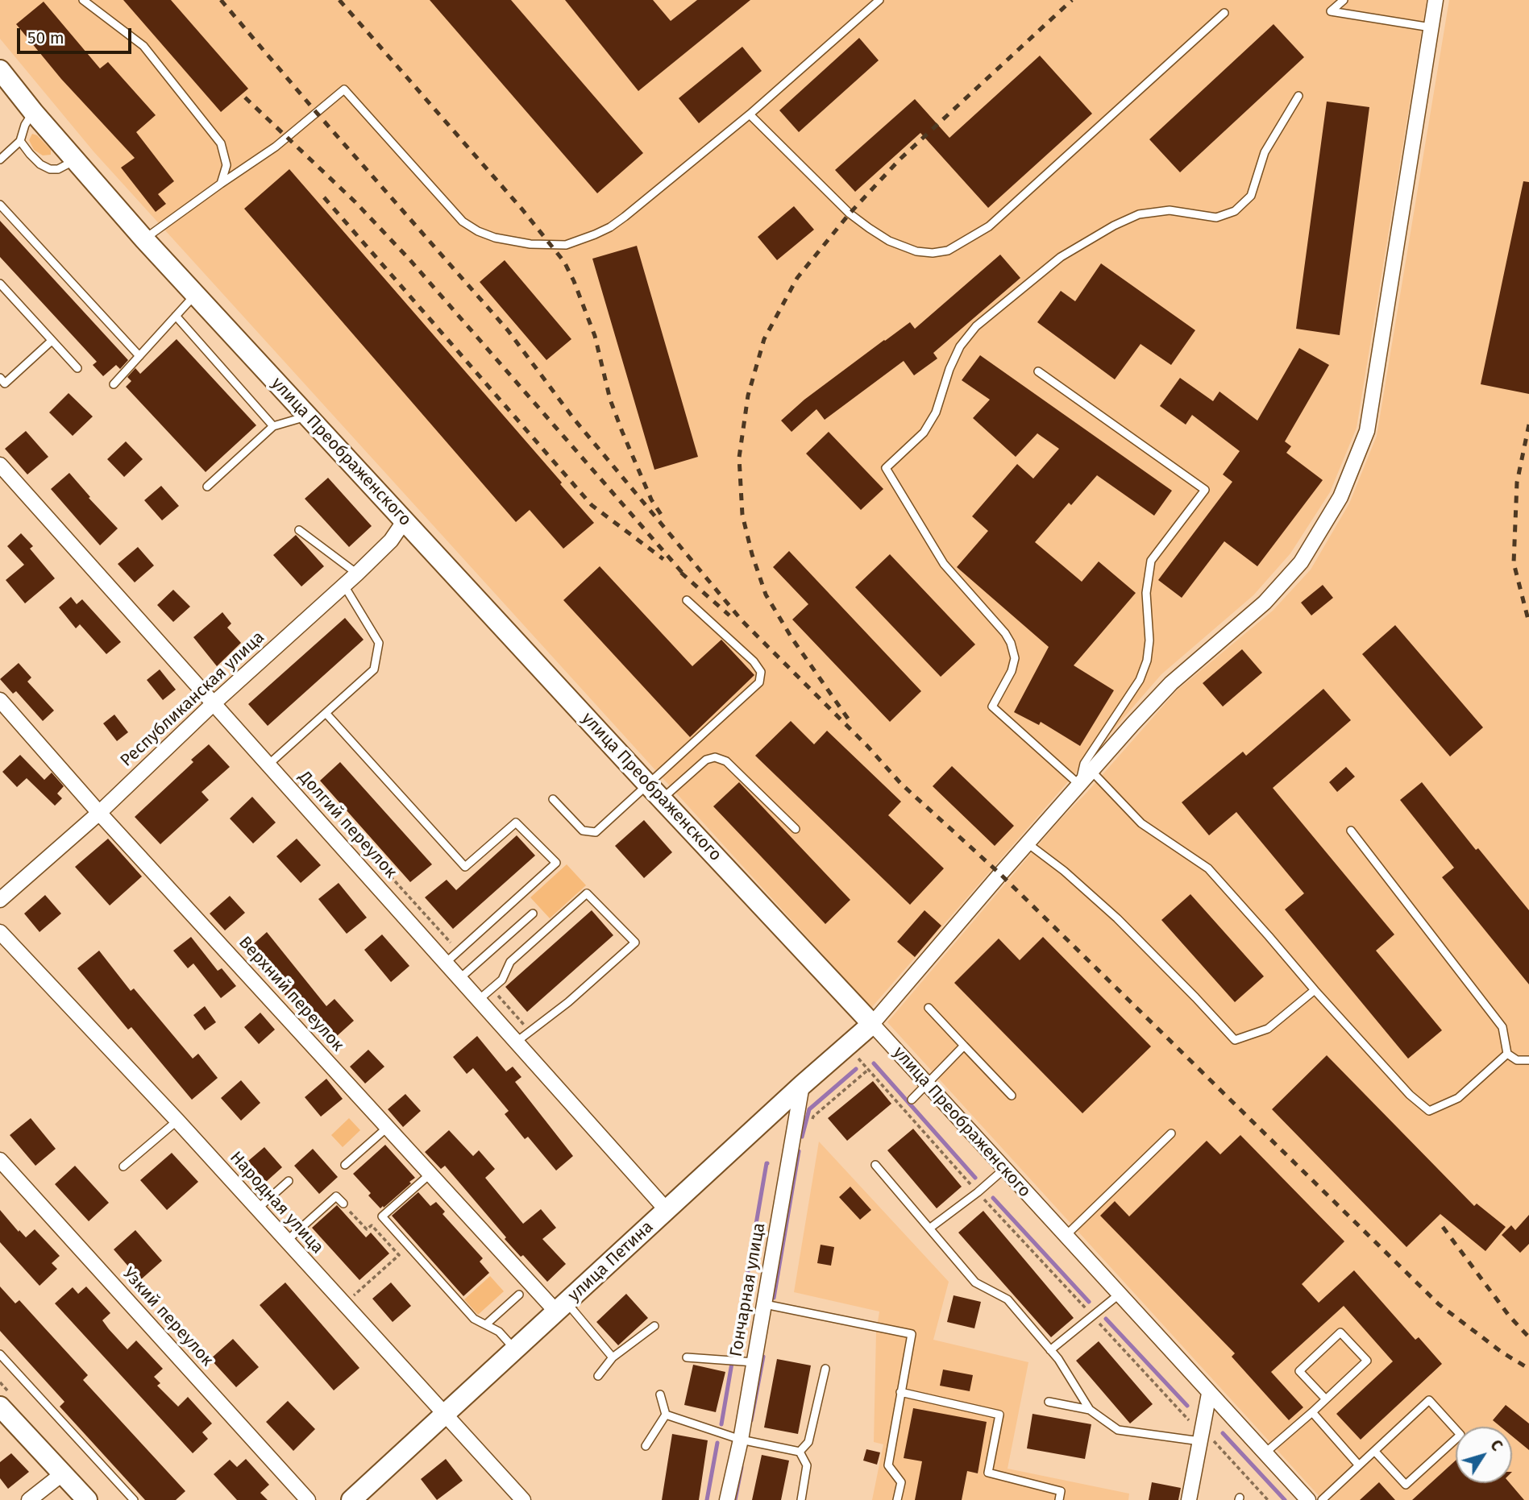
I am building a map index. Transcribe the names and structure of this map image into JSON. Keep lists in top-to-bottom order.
{
  "streets": {
    "street": [
      "улица Преображенского",
      "Республиканская улица",
      "Долгий переулок",
      "Верхний переулок",
      "Народная улица",
      "улица Петина",
      "Гончарная улица",
      "Узкий переулок"
    ]
  },
  "crossings": [
    ["улица Преображенского", "Республиканская улица"],
    ["улица Преображенского", "улица Петина"],
    ["Республиканская улица", "Долгий переулок"],
    ["Республиканская улица", "Верхний переулок"],
    ["Долгий переулок", "улица Петина"],
    ["Верхний переулок", "улица Петина"],
    ["Народная улица", "улица Петина"],
    ["улица Петина", "Гончарная улица"]
  ],
  "scale_bar": "50 m",
  "north": "top right"
}
